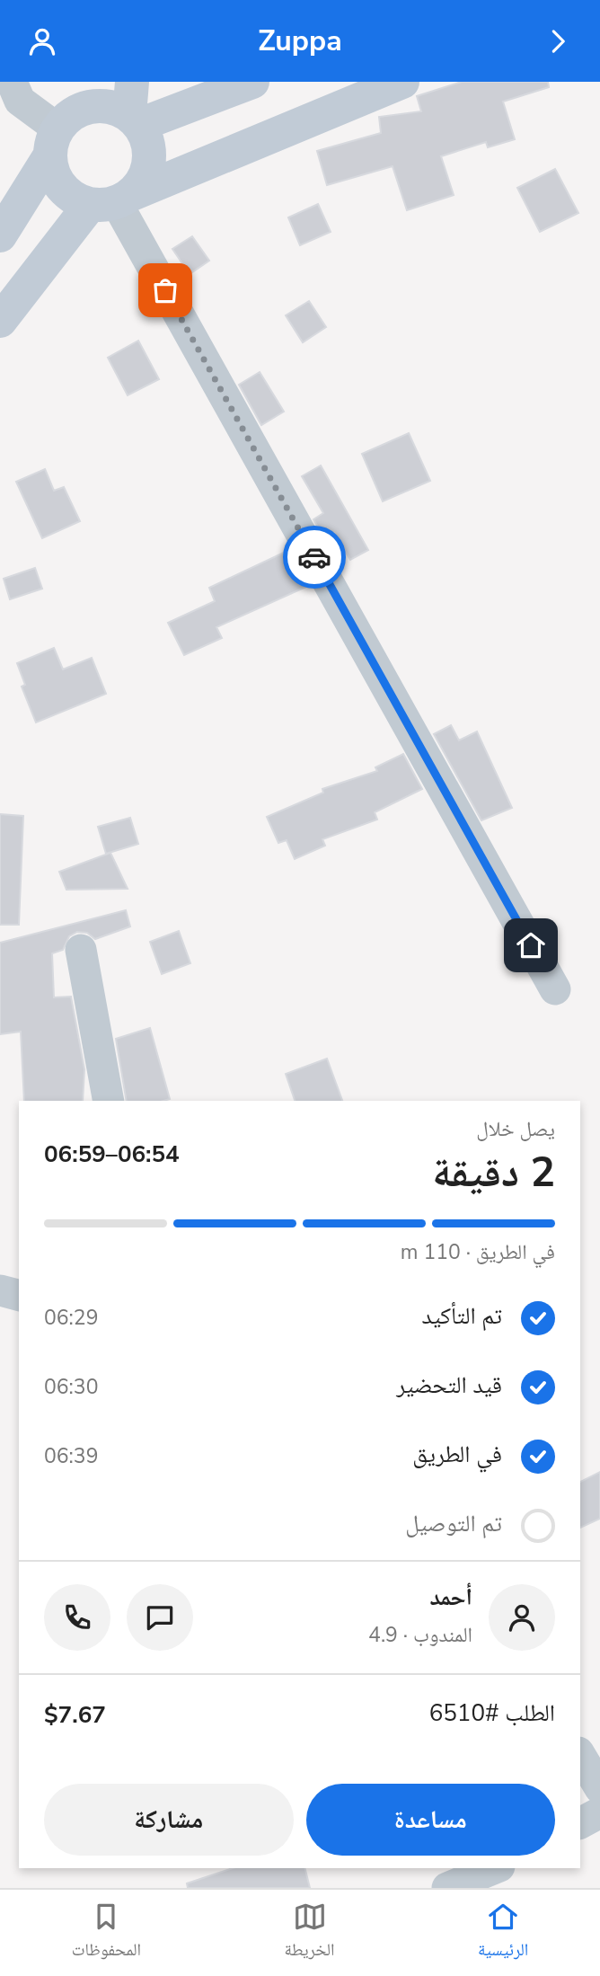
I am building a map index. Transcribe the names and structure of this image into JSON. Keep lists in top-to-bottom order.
{
  "page": {
    "header": "Zuppa",
    "heading": ["2 دقيقة", "يصل خلال", "06:54–06:59"],
    "panel": [
      "أحمد",
      "المندوب · 4.9",
      "الطلب #6510",
      "$7.67"
    ],
    "bar": "في الطريق · 110 m",
    "list": [
      ["تم التأكيد", "06:29"],
      ["قيد التحضير", "06:30"],
      ["في الطريق", "06:39"],
      "تم التوصيل"
    ],
    "buttons": ["مساعدة", "مشاركة"],
    "tabs": ["الرئيسية", "الخريطة", "المحفوظات"]
  }
}
